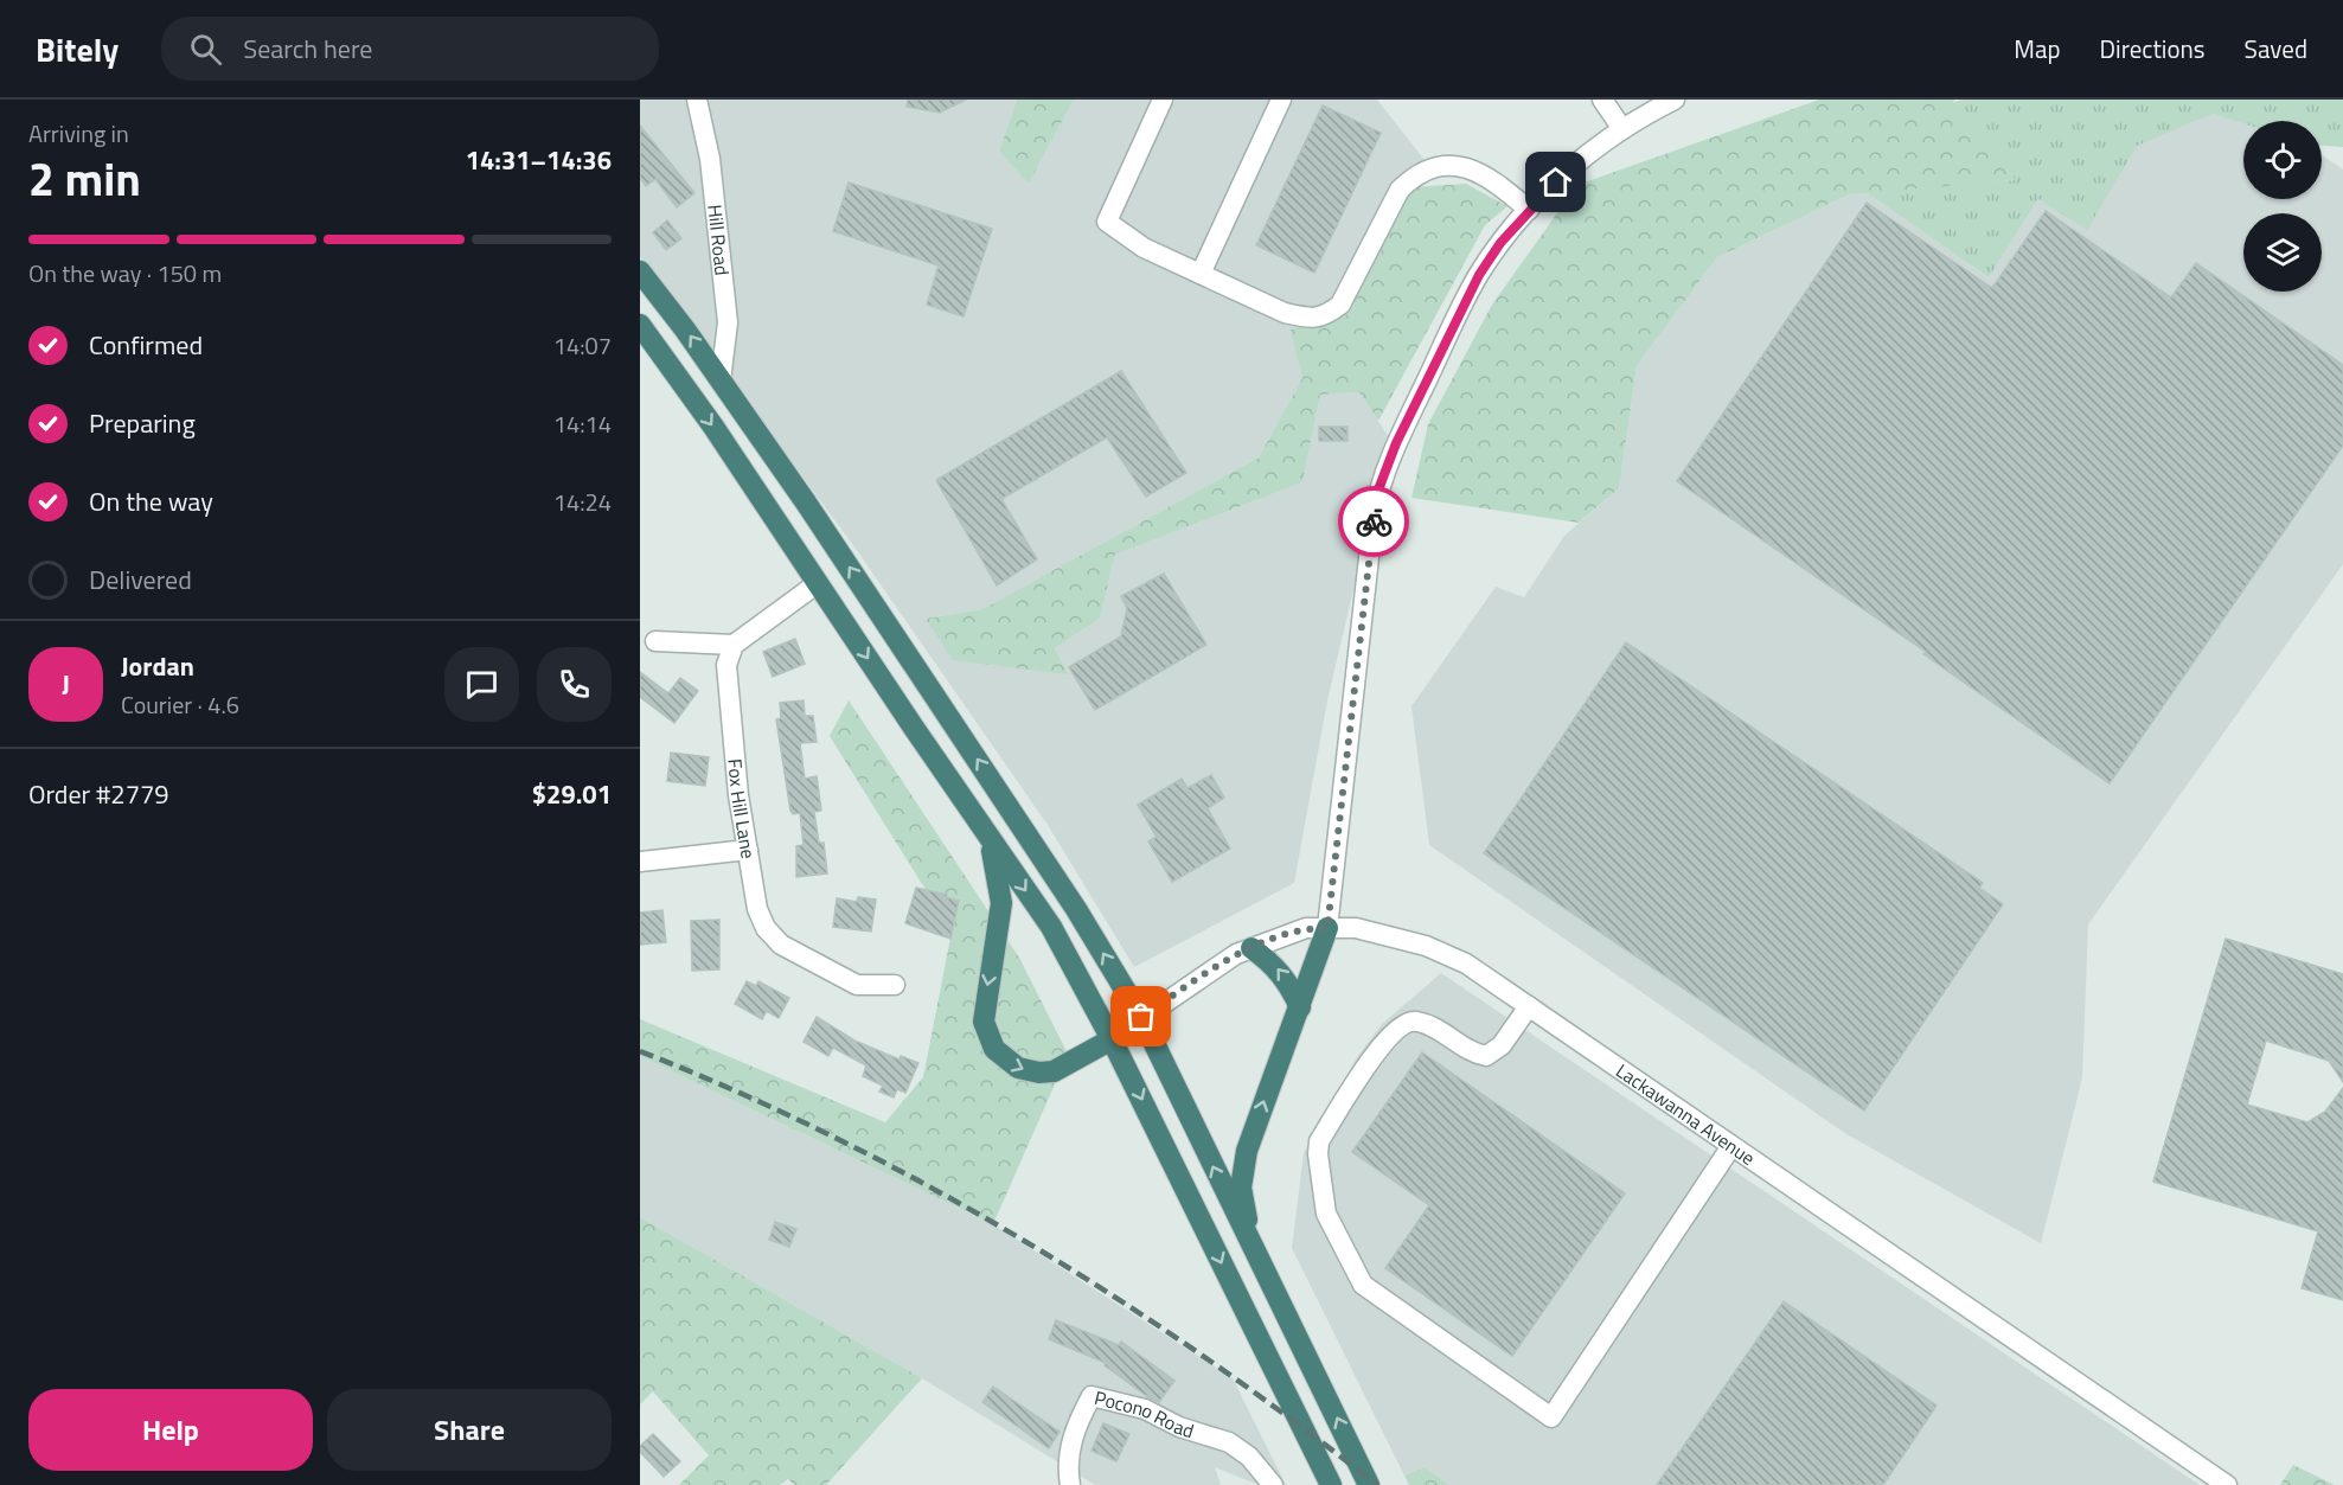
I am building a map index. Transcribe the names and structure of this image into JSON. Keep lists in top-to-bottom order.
{
  "streets": {
    "street": [
      "Hill Road",
      "Fox Hill Lane",
      "Lackawanna Avenue",
      "Pocono Road"
    ]
  },
  "page": {
    "header": "Bitely",
    "search": "Search here",
    "nav": ["Map", "Directions", "Saved"],
    "heading": ["2 min", "Arriving in", "14:31–14:36"],
    "panel": [
      "Jordan",
      "Courier · 4.6",
      "Order #2779",
      "$29.01"
    ],
    "bar": "On the way · 150 m",
    "list": [
      ["Confirmed", "14:07"],
      ["Preparing", "14:14"],
      ["On the way", "14:24"],
      "Delivered"
    ],
    "round": "J",
    "buttons": ["Help", "Share"]
  }
}
